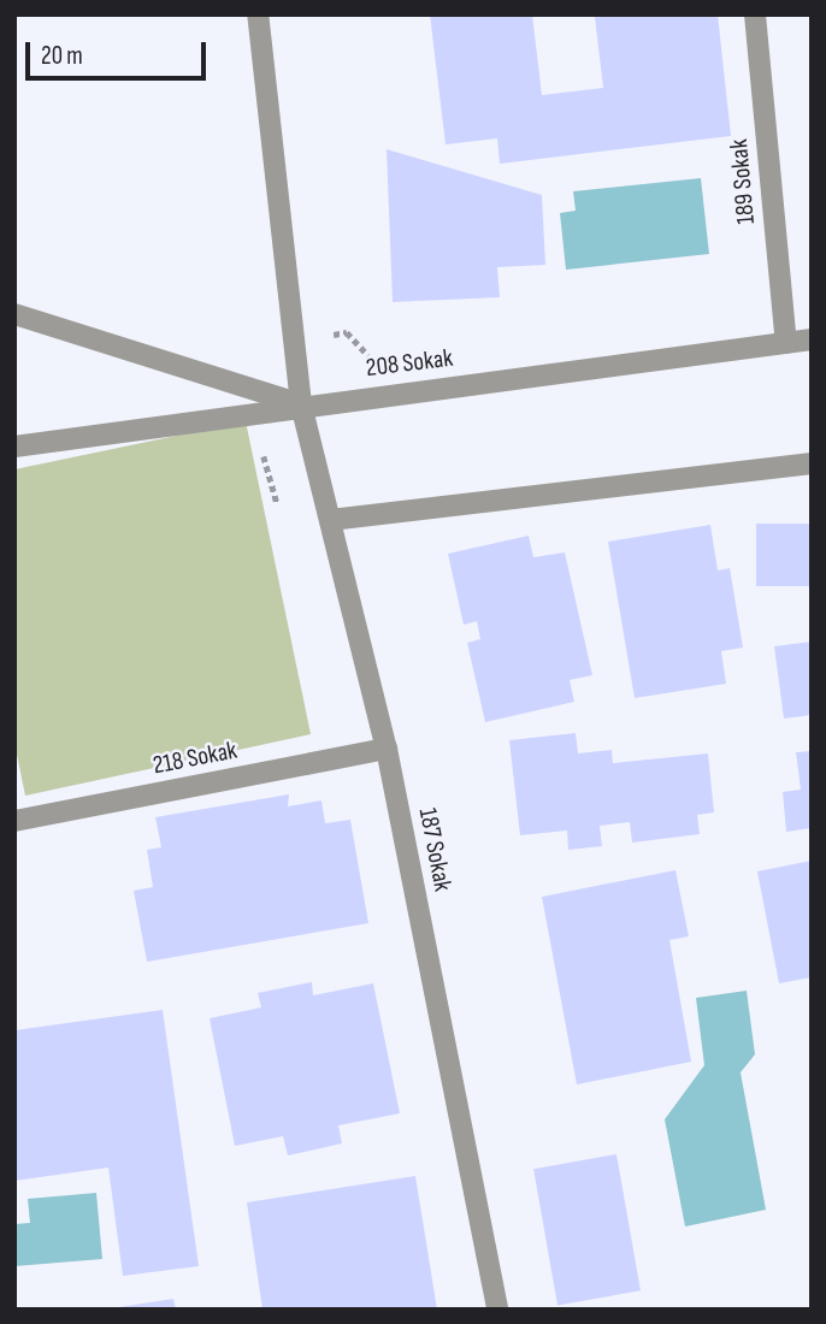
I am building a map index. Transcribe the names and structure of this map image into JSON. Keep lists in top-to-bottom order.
{
  "streets": {
    "street": [
      "189 Sokak",
      "208 Sokak",
      "218 Sokak",
      "187 Sokak"
    ]
  },
  "crossings": [
    ["189 Sokak", "208 Sokak"],
    ["208 Sokak", "187 Sokak"],
    ["218 Sokak", "187 Sokak"]
  ],
  "scale_bar": "20 m"
}
